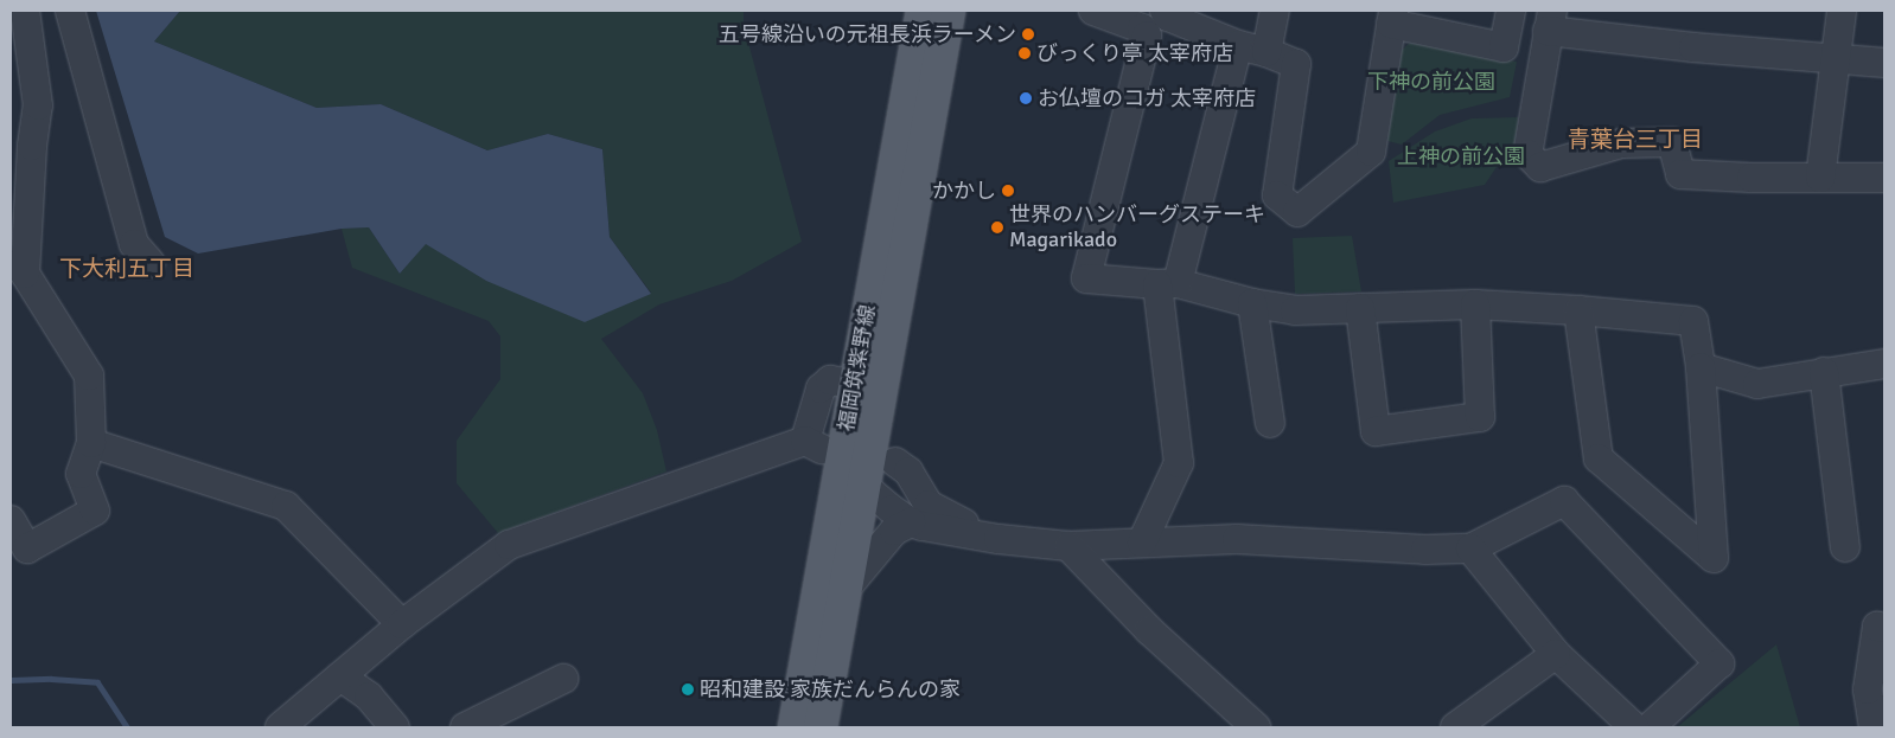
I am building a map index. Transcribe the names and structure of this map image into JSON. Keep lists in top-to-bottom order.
{
  "streets": {
    "main road": ["福岡筑紫野線"]
  },
  "districts": ["青葉台三丁目", "下大利五丁目"],
  "parks": ["下神の前公園", "上神の前公園"],
  "places": [
    "五号線沿いの元祖長浜ラーメン",
    "びっくり亭 太宰府店",
    "お仏壇のコガ 太宰府店",
    "かかし",
    "世界のハンバーグステーキ Magarikado",
    "昭和建設 家族だんらんの家"
  ]
}
